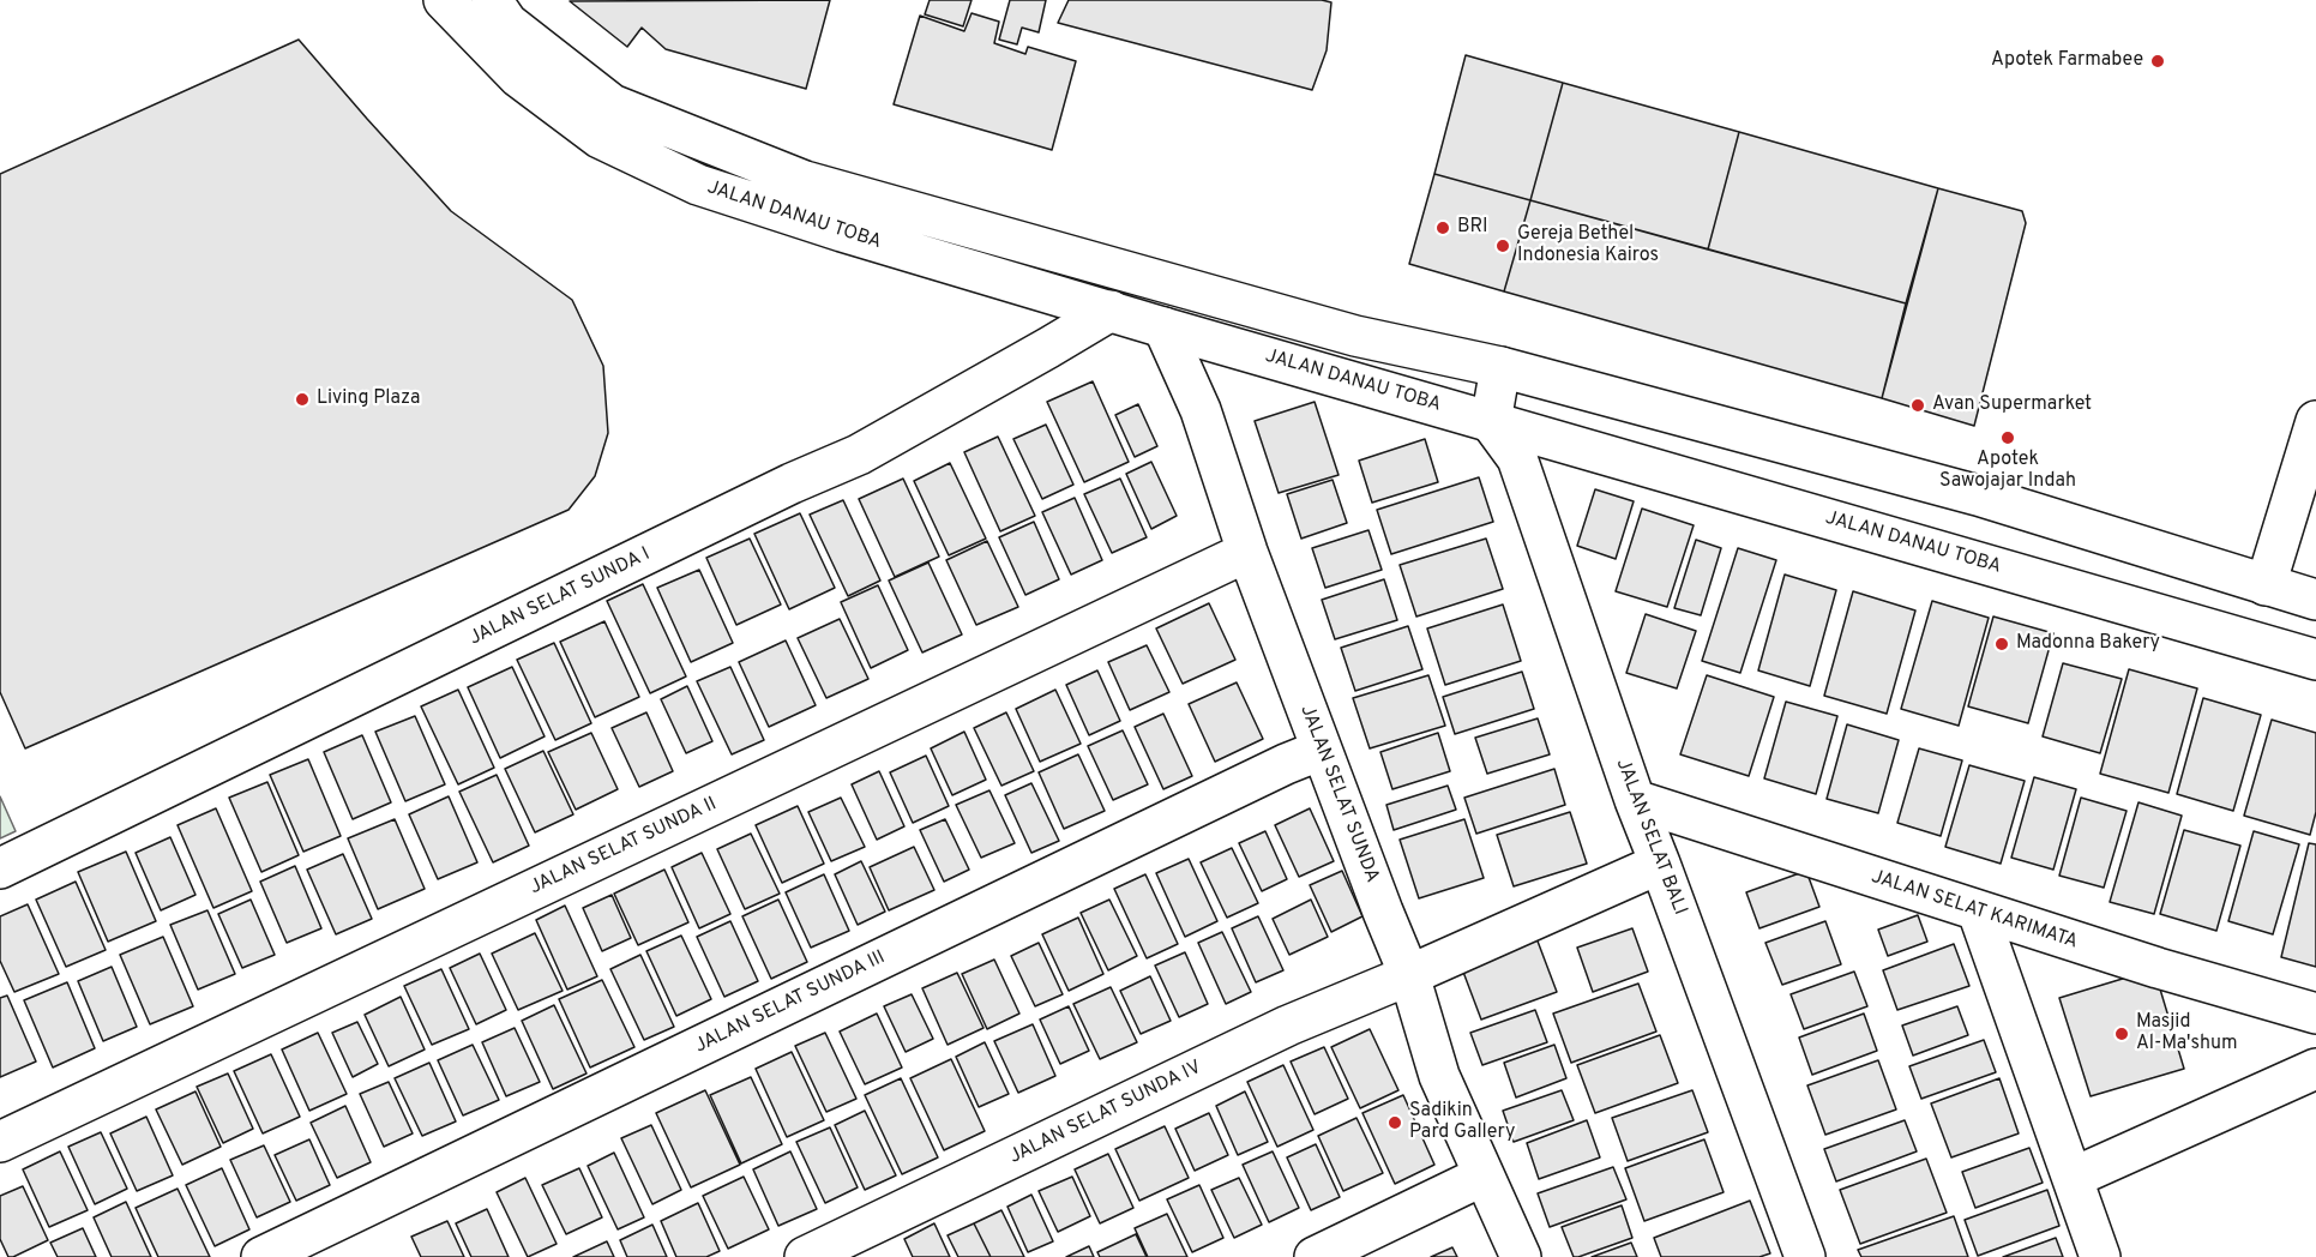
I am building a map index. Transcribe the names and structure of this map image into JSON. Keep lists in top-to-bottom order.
{
  "streets": {
    "street": [
      "JALAN DANAU TOBA",
      "JALAN SELAT SUNDA I",
      "JALAN SELAT SUNDA",
      "JALAN SELAT BALI",
      "JALAN SELAT SUNDA II",
      "JALAN SELAT KARIMATA",
      "JALAN SELAT SUNDA III",
      "JALAN SELAT SUNDA IV"
    ]
  },
  "crossings": [
    ["JALAN DANAU TOBA", "JALAN SELAT SUNDA I"],
    ["JALAN DANAU TOBA", "JALAN SELAT SUNDA"],
    ["JALAN DANAU TOBA", "JALAN SELAT BALI"],
    ["JALAN SELAT SUNDA", "JALAN SELAT SUNDA II"],
    ["JALAN SELAT SUNDA", "JALAN SELAT SUNDA III"],
    ["JALAN SELAT SUNDA", "JALAN SELAT SUNDA IV"],
    ["JALAN SELAT BALI", "JALAN SELAT KARIMATA"],
    ["JALAN SELAT BALI", "JALAN SELAT SUNDA IV"]
  ],
  "places": [
    "Apotek Farmabee",
    "BRI",
    "Gereja Bethel Indonesia Kairos",
    "Living Plaza",
    "Avan Supermarket",
    "Apotek Sawojajar Indah",
    "Madonna Bakery",
    "Masjid Al-Ma'shum",
    "Sadikin Pard Gallery"
  ]
}
